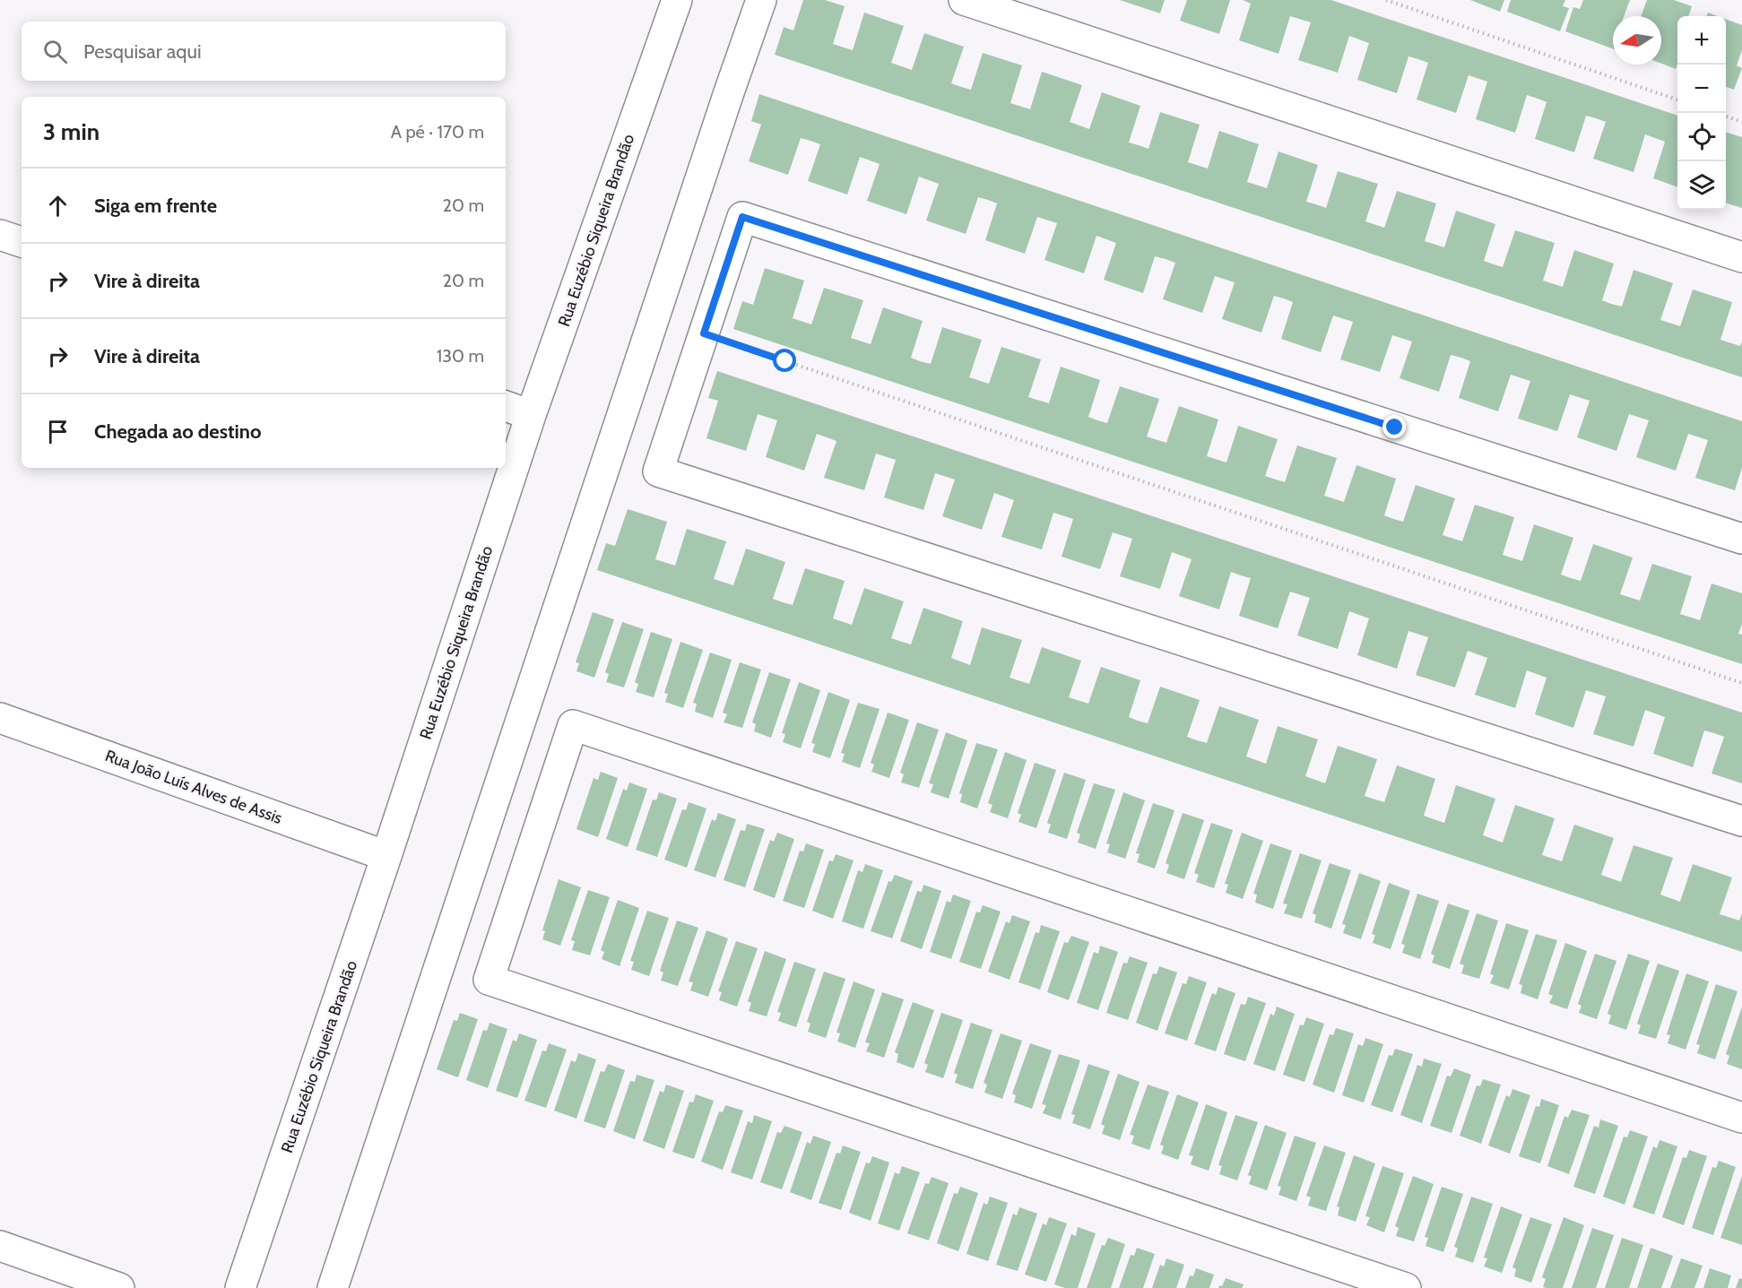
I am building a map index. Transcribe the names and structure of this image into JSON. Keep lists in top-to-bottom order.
{
  "streets": {
    "street": ["Rua Euzébio Siqueira Brandão", "Rua João Luís Alves de Assis"]
  },
  "crossings": [
    ["Rua Euzébio Siqueira Brandão", "Rua João Luís Alves de Assis"]
  ],
  "north": "left",
  "page": {
    "map_buttons": ["+", "−"],
    "search": "Pesquisar aqui",
    "heading": ["3 min", "A pé · 170 m"],
    "list": [
      ["Siga em frente", "20 m"],
      ["Vire à direita", "20 m"],
      ["Vire à direita", "130 m"],
      "Chegada ao destino"
    ]
  }
}
